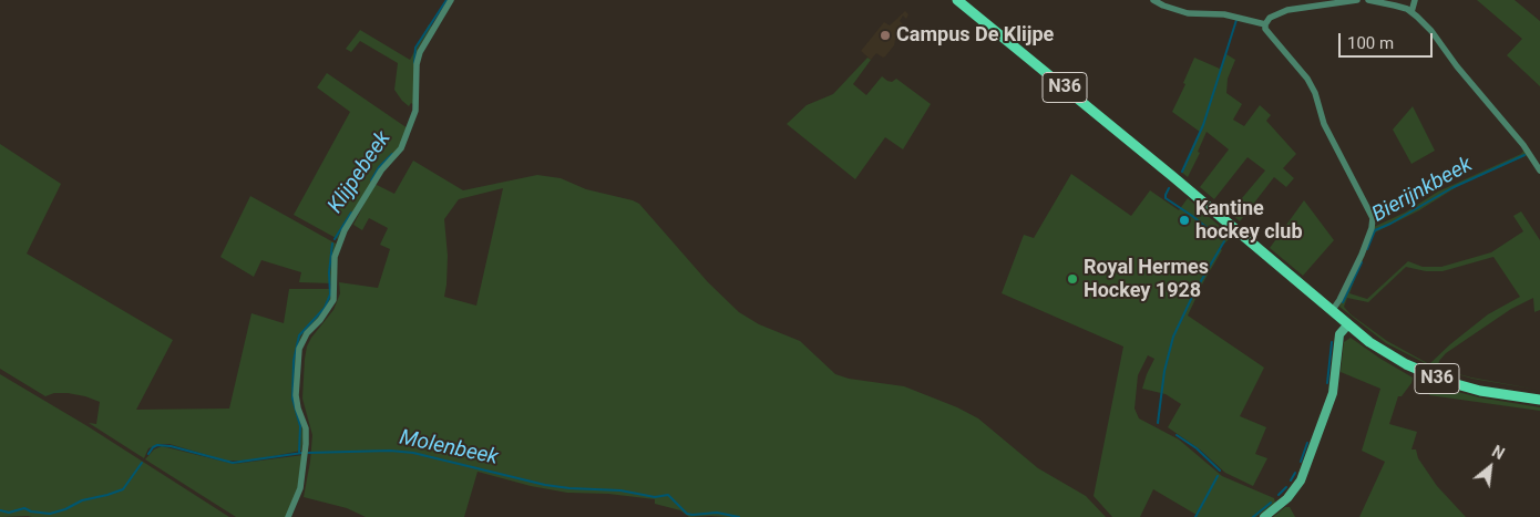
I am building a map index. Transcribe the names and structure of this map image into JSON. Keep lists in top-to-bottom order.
{
  "streets": {
    "main road": ["N36"]
  },
  "water": ["Klijpebeek", "Bierijnkbeek", "Molenbeek"],
  "places": ["Campus De Klijpe", "Kantine hockey club", "Royal Hermes Hockey 1928"],
  "scale_bar": "100 m",
  "north": "top right"
}
